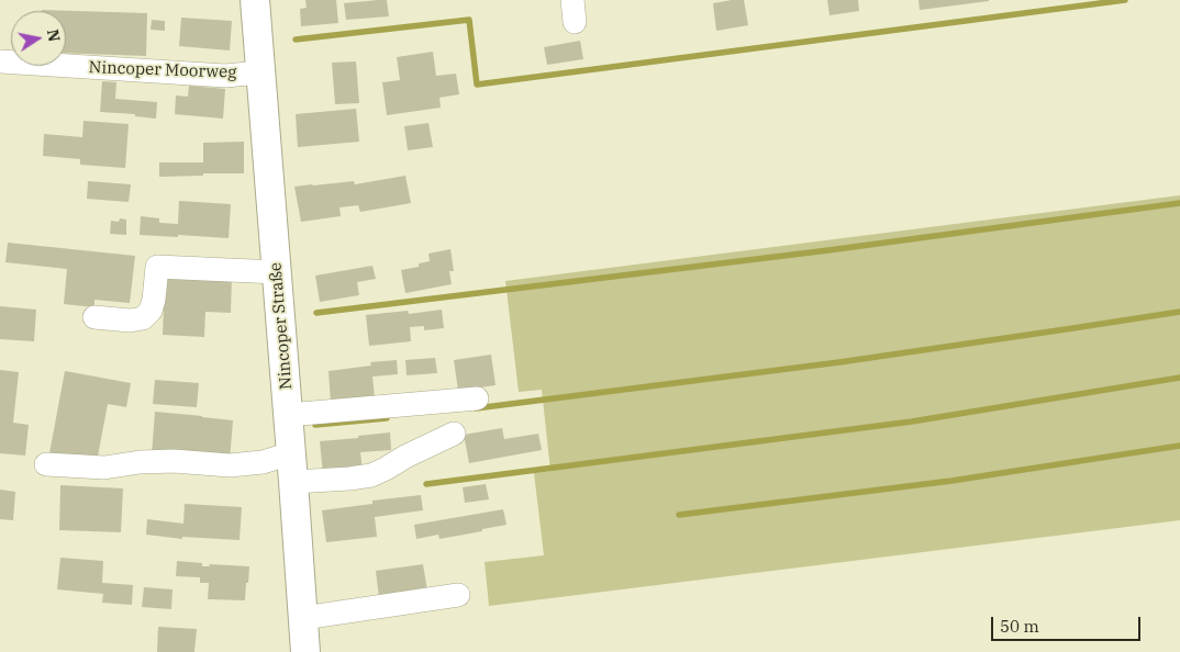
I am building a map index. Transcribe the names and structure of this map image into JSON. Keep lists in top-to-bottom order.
{
  "streets": {
    "main road": ["Nincoper Straße"],
    "street": ["Nincoper Moorweg"]
  },
  "crossings": [
    ["Nincoper Moorweg", "Nincoper Straße"]
  ],
  "scale_bar": "50 m",
  "north": "right"
}
